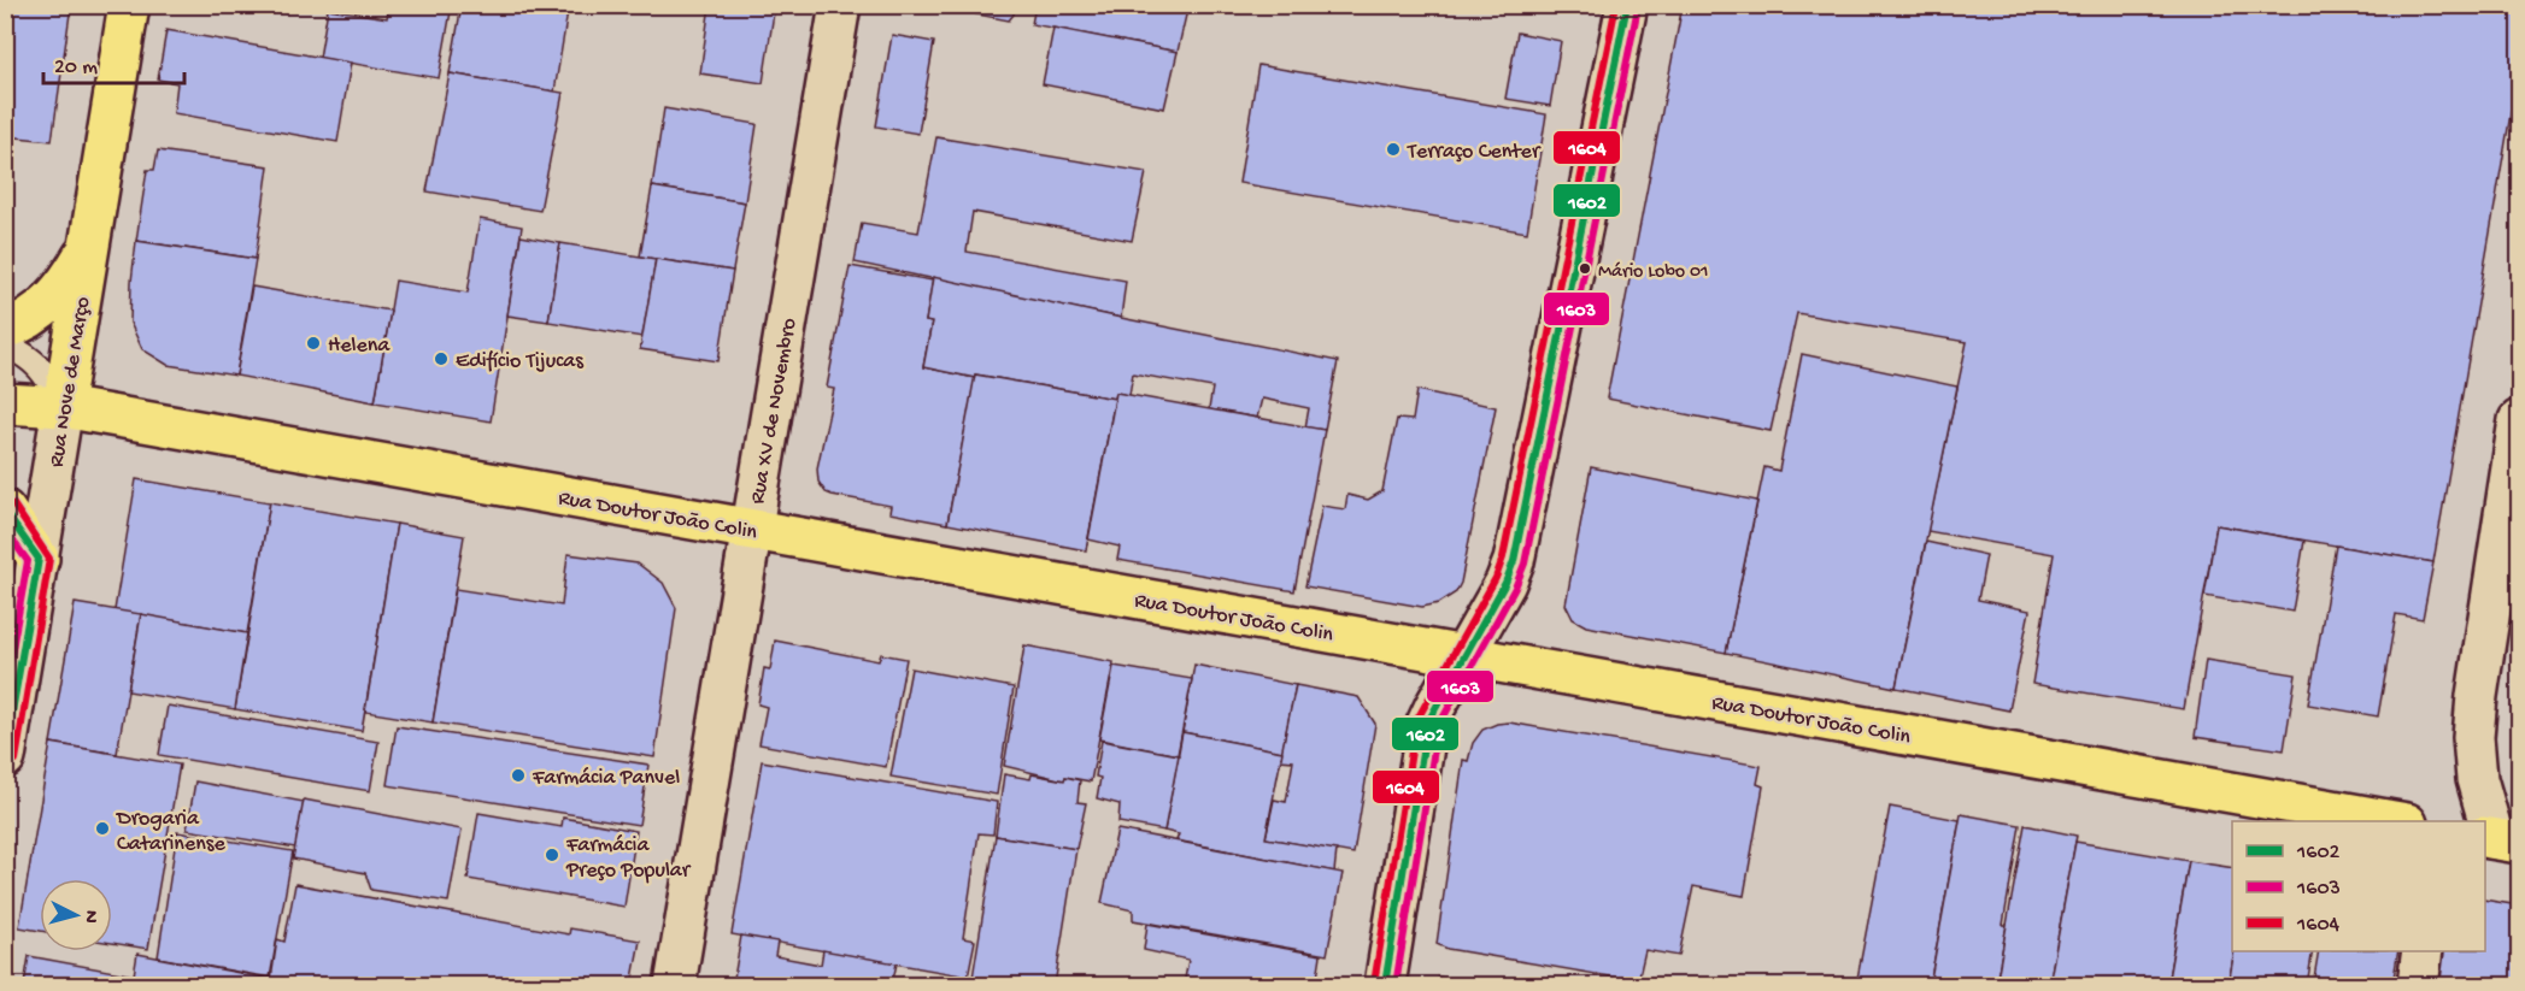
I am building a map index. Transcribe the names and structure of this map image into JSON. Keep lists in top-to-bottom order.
{
  "streets": {
    "main road": ["Rua Nove de Março", "Rua XV de Novembro", "Rua Doutor João Colin"]
  },
  "crossings": [
    ["Rua Nove de Março", "Rua Doutor João Colin"],
    ["Rua XV de Novembro", "Rua Doutor João Colin"]
  ],
  "places": [
    "Terraço Center",
    "Mário Lobo 01",
    "Helena",
    "Edifício Tijucas",
    "Farmácia Panvel",
    "Drogaria Catarinense",
    "Farmácia Preço Popular"
  ],
  "lines": ["transit line 1602", "transit line 1604", "transit line 1603"],
  "legend": ["1602", "1603", "1604"],
  "scale_bar": "20 m",
  "north": "right"
}
